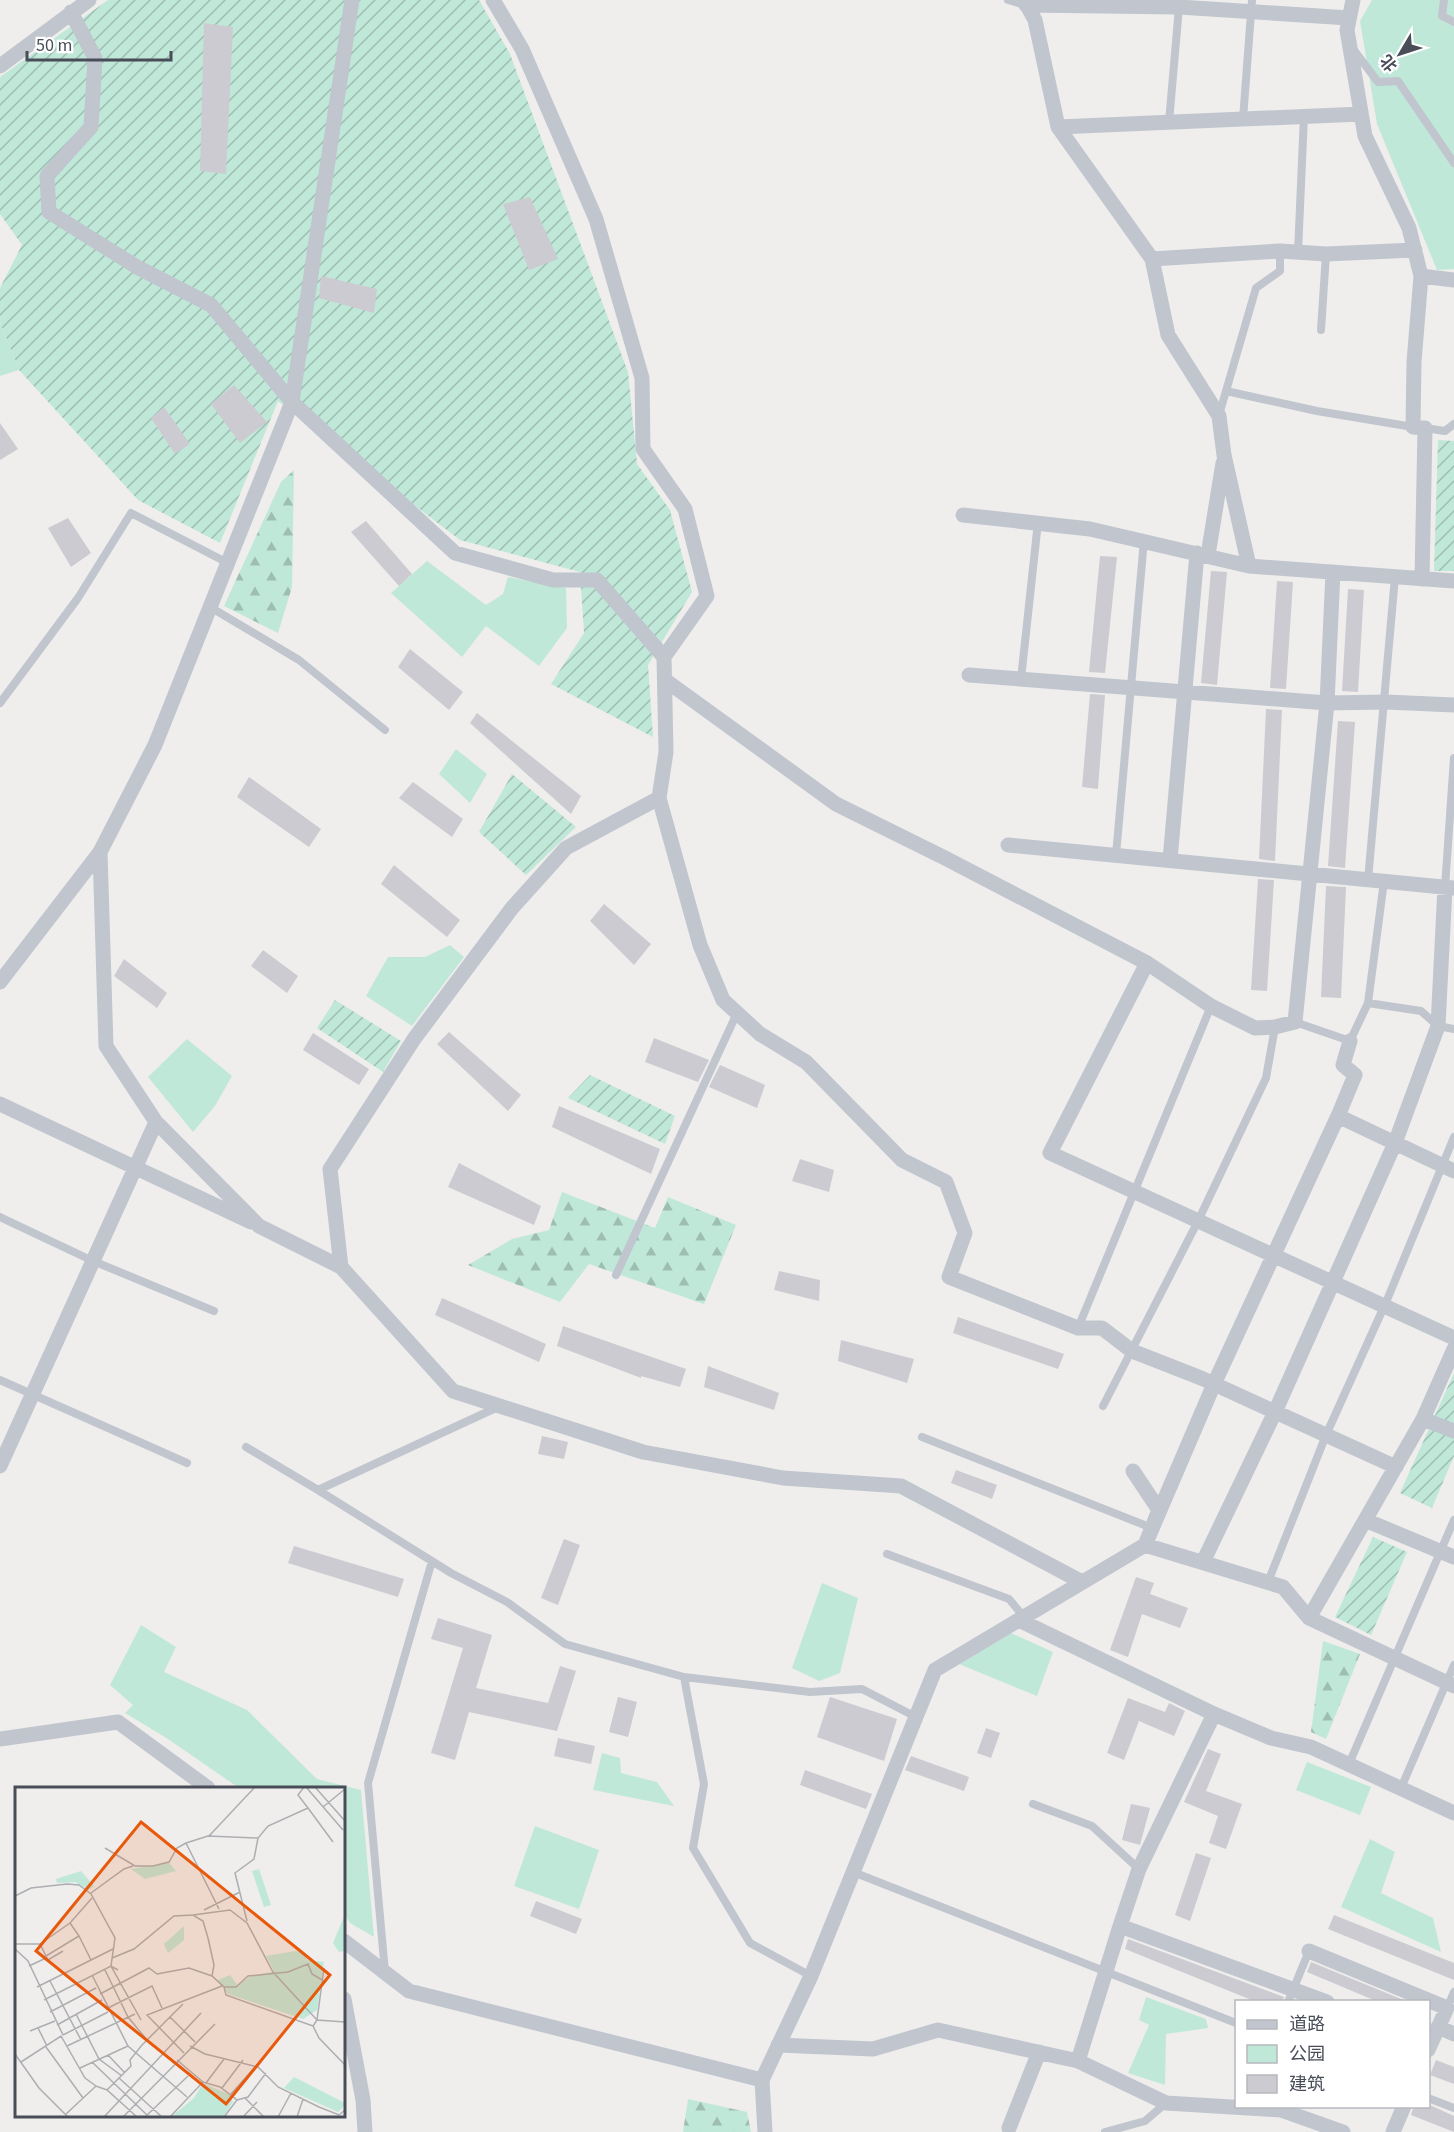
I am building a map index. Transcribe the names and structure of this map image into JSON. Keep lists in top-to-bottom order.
{
  "legend": ["道路", "公园", "建筑"],
  "scale_bar": "50 m",
  "north": "bottom left"
}
